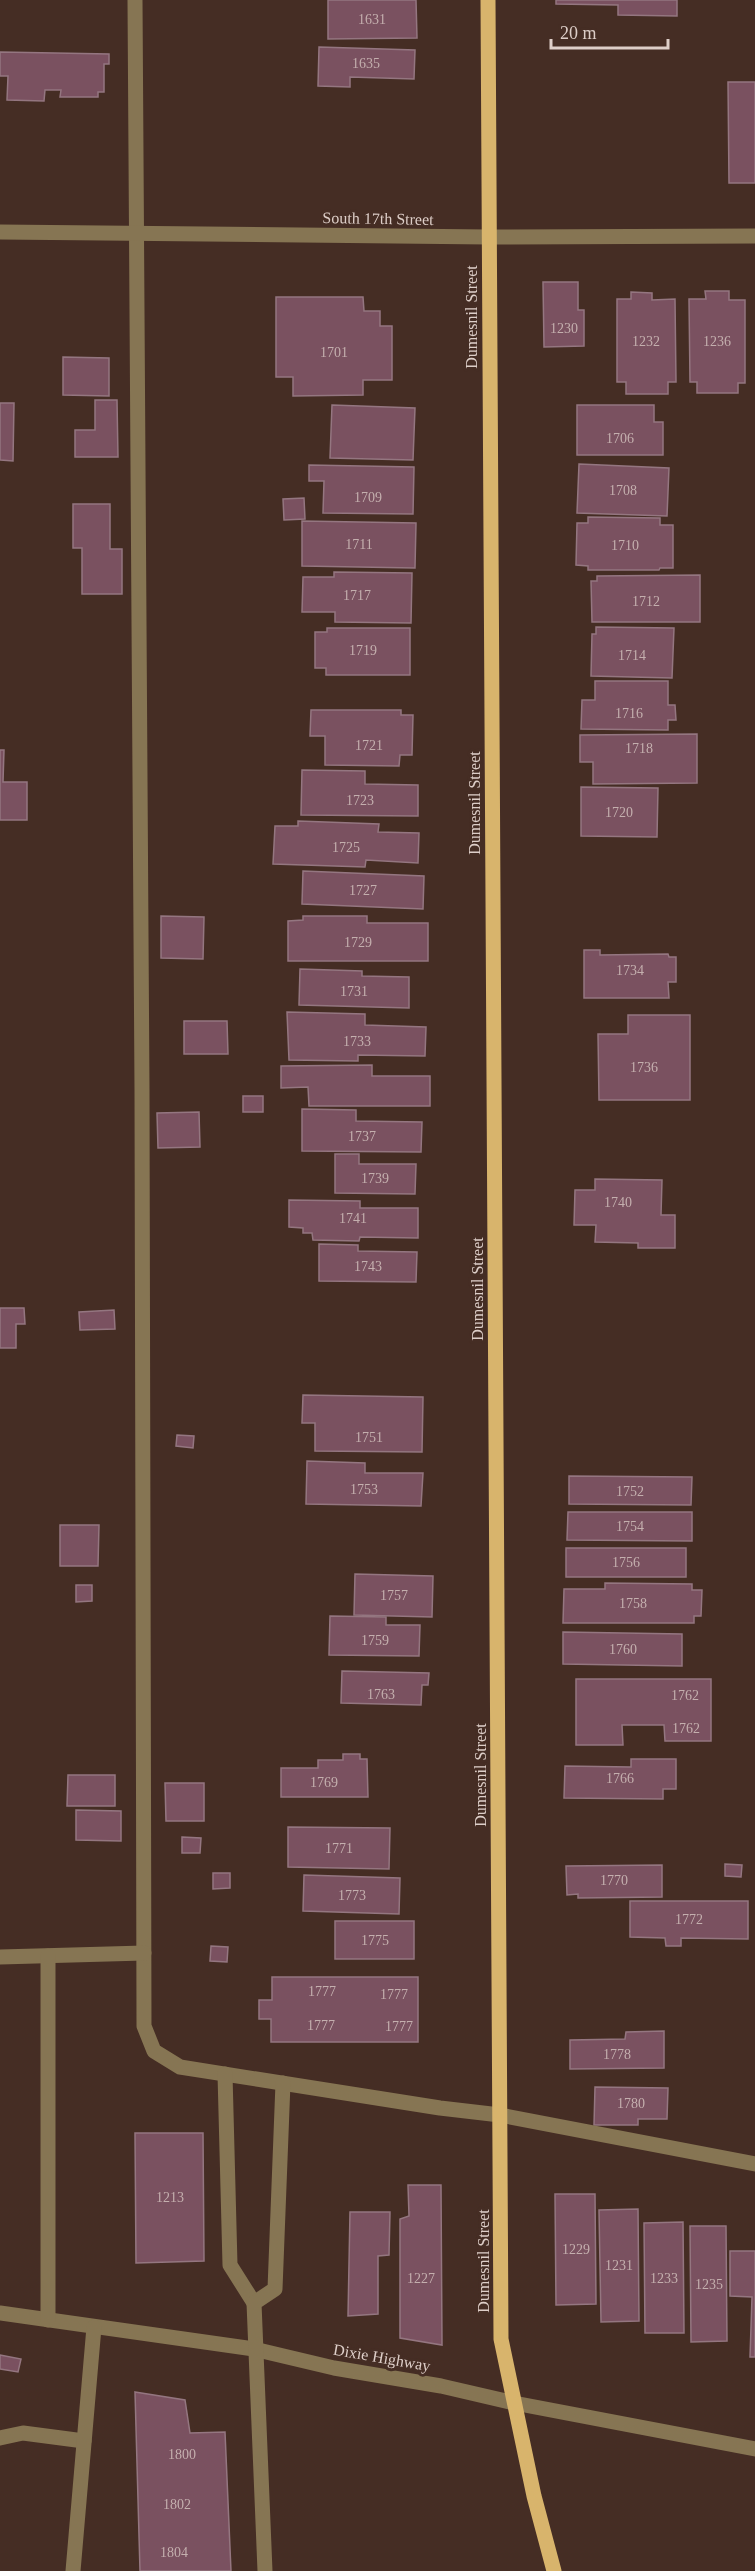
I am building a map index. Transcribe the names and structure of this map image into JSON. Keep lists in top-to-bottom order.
{
  "streets": {
    "main road": ["Dumesnil Street"],
    "street": ["South 17th Street", "Dixie Highway"]
  },
  "crossings": [
    ["South 17th Street", "Dumesnil Street"],
    ["Dumesnil Street", "Dixie Highway"]
  ],
  "house_numbers": [
    "1631",
    "1635",
    "1230",
    "1232",
    "1236",
    "1701",
    "1706",
    "1708",
    "1709",
    "1711",
    "1710",
    "1717",
    "1712",
    "1719",
    "1714",
    "1716",
    "1721",
    "1718",
    "1723",
    "1720",
    "1725",
    "1727",
    "1729",
    "1734",
    "1731",
    "1733",
    "1736",
    "1737",
    "1739",
    "1740",
    "1741",
    "1743",
    "1751",
    "1753",
    "1752",
    "1754",
    "1756",
    "1757",
    "1758",
    "1759",
    "1760",
    "1763",
    "1762",
    "1762",
    "1766",
    "1769",
    "1771",
    "1770",
    "1773",
    "1772",
    "1775",
    "1777",
    "1777",
    "1777",
    "1777",
    "1778",
    "1780",
    "1213",
    "1229",
    "1231",
    "1227",
    "1233",
    "1235",
    "1800",
    "1802",
    "1804"
  ],
  "scale_bar": "20 m"
}
